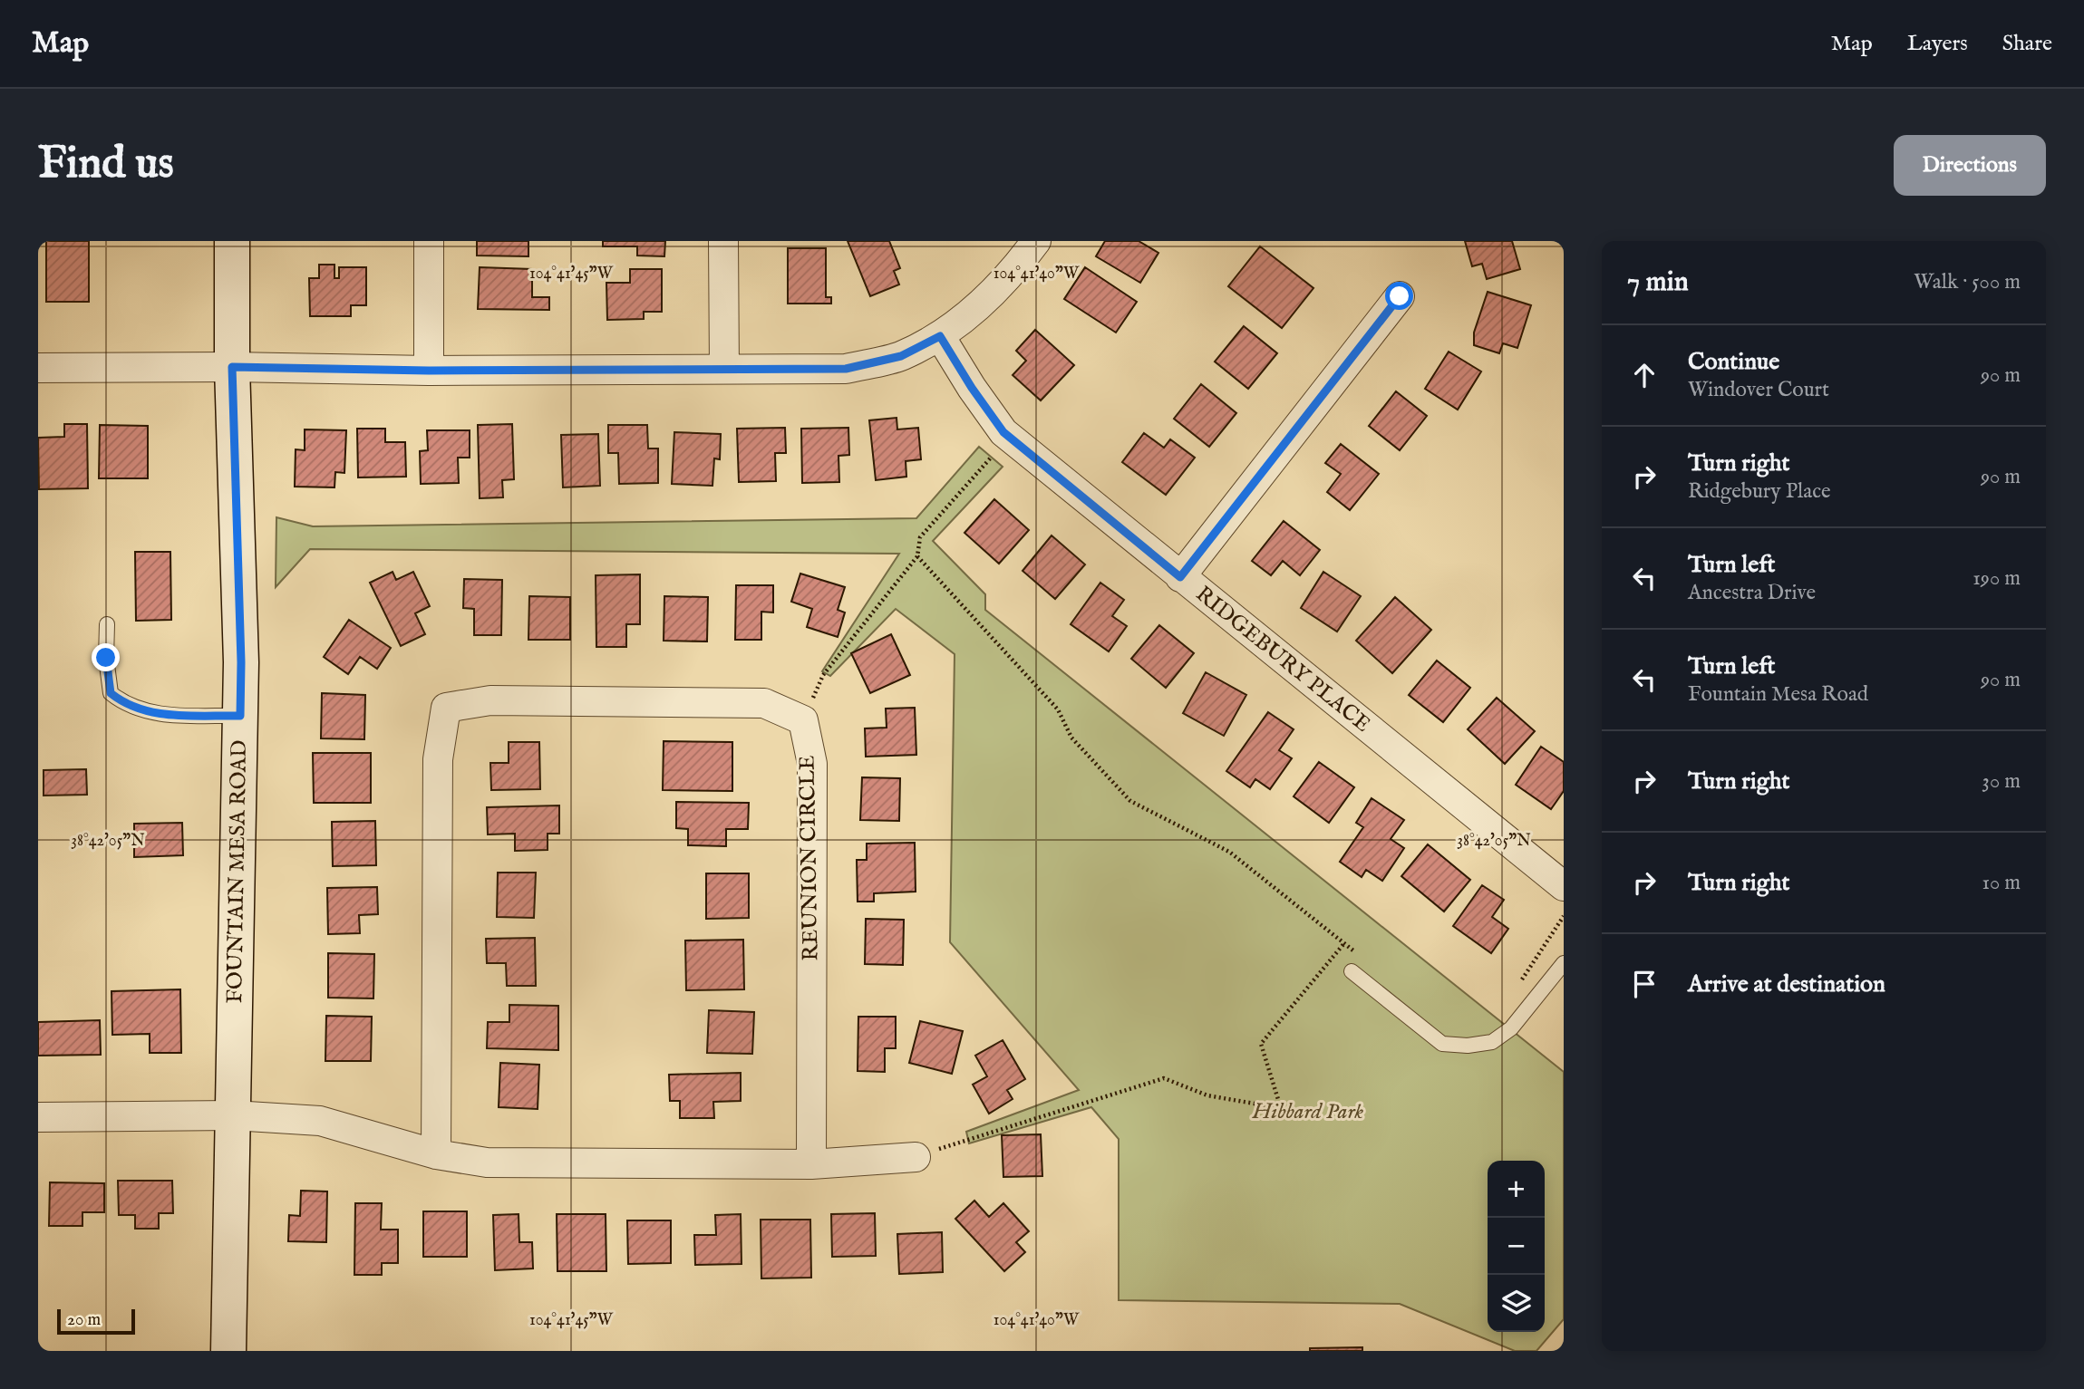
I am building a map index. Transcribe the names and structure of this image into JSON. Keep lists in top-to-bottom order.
{
  "streets": {
    "main road": ["FOUNTAIN MESA ROAD"],
    "street": ["RIDGEBURY PLACE", "REUNION CIRCLE"]
  },
  "parks": ["Hibbard Park"],
  "scale_bar": "20 m",
  "page": {
    "header": "Map",
    "nav": ["Map", "Layers", "Share"],
    "buttons": "Directions",
    "title": "Find us",
    "heading": ["7 min", "Walk · 500 m"],
    "list": [
      ["Continue", "Windover Court", "90 m"],
      ["Turn right", "Ridgebury Place", "90 m"],
      ["Turn left", "Ancestra Drive", "190 m"],
      ["Turn left", "Fountain Mesa Road", "90 m"],
      ["Turn right", "30 m"],
      ["Turn right", "10 m"],
      "Arrive at destination"
    ],
    "map_buttons": ["+", "−"],
    "scale": "20 m"
  },
  "coordinates": ["104°41'45\"W", "104°41'40\"W", "38°42'05\"N"]
}
